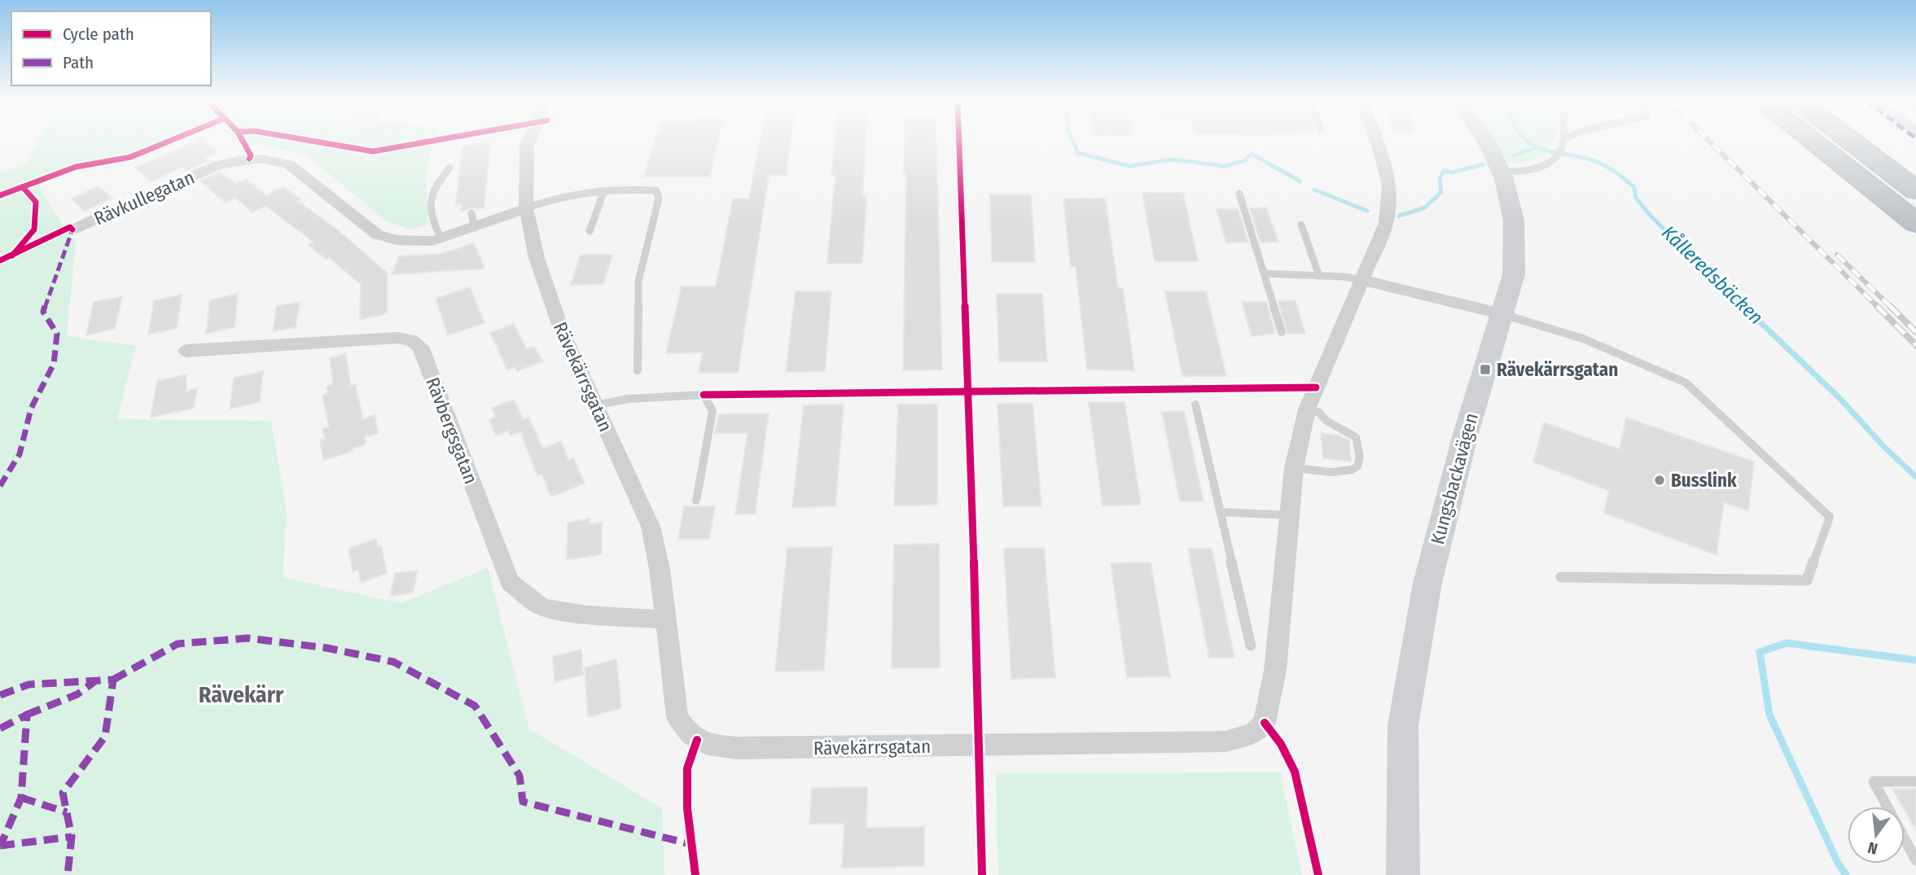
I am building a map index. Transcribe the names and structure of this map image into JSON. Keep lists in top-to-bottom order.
{
  "streets": {
    "street": [
      "Rävkullegatan",
      "Rävekärrsgatan",
      "Rävbergsgatan",
      "Kungsbackavägen"
    ]
  },
  "crossings": [
    ["Rävkullegatan", "Rävekärrsgatan"],
    ["Rävekärrsgatan", "Rävbergsgatan"]
  ],
  "districts": ["Rävekärr"],
  "water": ["Kålleredsbäcken"],
  "places": {
    "transit": ["Rävekärrsgatan"],
    "other": ["Busslink"]
  },
  "legend": ["Cycle path", "Path"],
  "north": "bottom"
}
